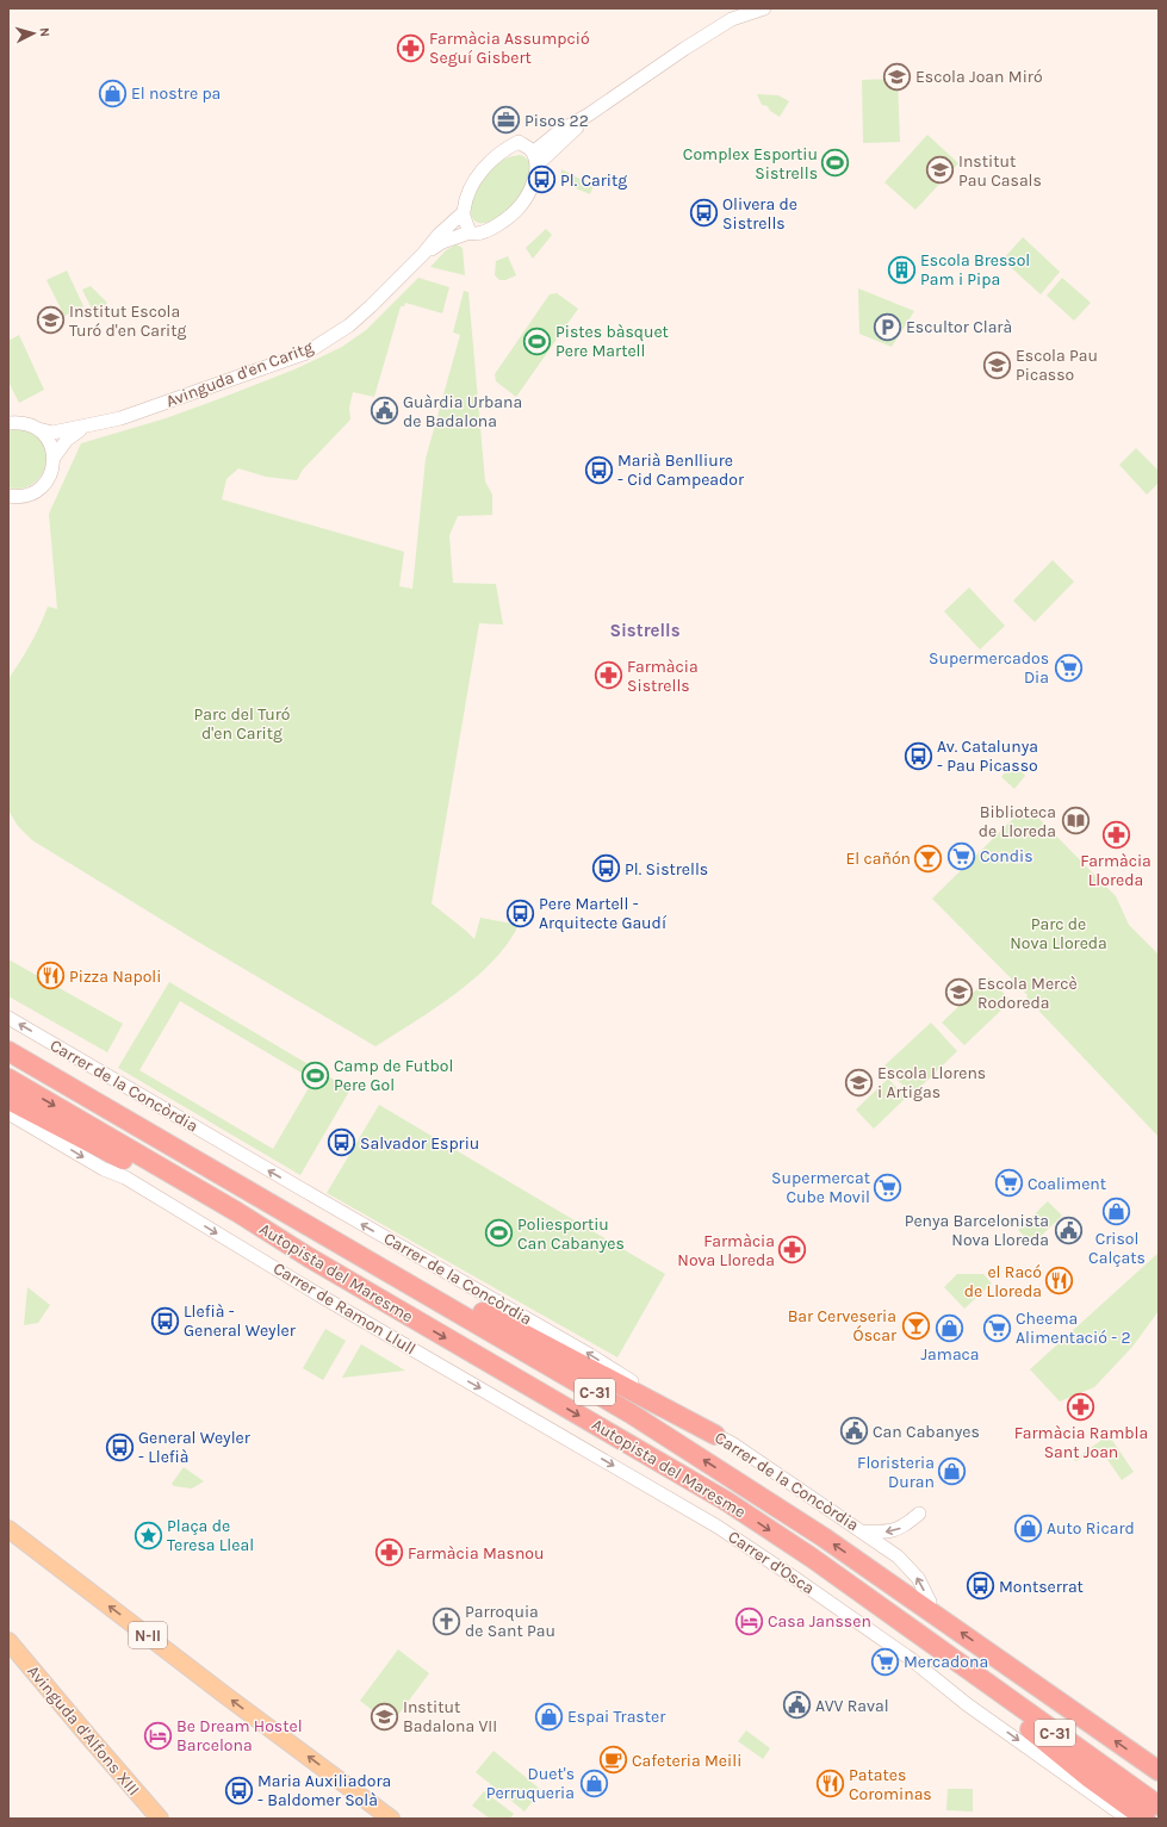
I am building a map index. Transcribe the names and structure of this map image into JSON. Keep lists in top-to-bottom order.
{
  "streets": {
    "highway": ["Autopista del Maresme", "C-31"],
    "main road": ["N-II", "Avinguda d'Alfons XIII"],
    "street": [
      "Avinguda d'en Caritg",
      "Carrer de la Concòrdia",
      "Carrer de Ramon Llull",
      "Carrer d'Osca"
    ]
  },
  "crossings": [
    ["Carrer de Ramon Llull", "Carrer d'Osca"]
  ],
  "one_way": ["Carrer de la Concòrdia", "Carrer de Ramon Llull", "Carrer d'Osca"],
  "districts": ["Sistrells"],
  "parks": ["Parc del Turó d'en Caritg", "Parc de Nova Lloreda"],
  "places": {
    "pharmacy": [
      "Farmàcia Assumpció Seguí Gisbert",
      "Farmàcia Sistrells",
      "Farmàcia Lloreda",
      "Farmàcia Nova Lloreda",
      "Farmàcia Rambla Sant Joan",
      "Farmàcia Masnou"
    ],
    "school or university": [
      "Escola Joan Miró",
      "Institut Pau Casals",
      "Institut Escola Turó d'en Caritg",
      "Escola Pau Picasso",
      "Escola Mercè Rodoreda",
      "Escola Llorens i Artigas",
      "Institut Badalona VII"
    ],
    "shop": [
      "El nostre pa",
      "Crisol Calçats",
      "Jamaca",
      "Floristeria Duran",
      "Auto Ricard",
      "Espai Traster",
      "Duet's Perruqueria"
    ],
    "office": ["Pisos 22"],
    "sports": [
      "Complex Esportiu Sistrells",
      "Pistes bàsquet Pere Martell",
      "Camp de Futbol Pere Gol",
      "Poliesportiu Can Cabanyes"
    ],
    "bus stop": [
      "Pl. Caritg",
      "Olivera de Sistrells",
      "Marià Benlliure - Cid Campeador",
      "Av. Catalunya - Pau Picasso",
      "Pl. Sistrells",
      "Pere Martell - Arquitecte Gaudí",
      "Salvador Espriu",
      "Llefià - General Weyler",
      "General Weyler - Llefià",
      "Montserrat",
      "Maria Auxiliadora - Baldomer Solà"
    ],
    "building": ["Escola Bressol Pam i Pipa"],
    "parking": ["Escultor Clarà"],
    "public building": [
      "Guàrdia Urbana de Badalona",
      "Penya Barcelonista Nova Lloreda",
      "Can Cabanyes",
      "AVV Raval"
    ],
    "supermarket": [
      "Supermercados Dia",
      "Condis",
      "Coaliment",
      "Supermercat Cube Movil",
      "Cheema Alimentació - 2",
      "Mercadona"
    ],
    "library": ["Biblioteca de Lloreda"],
    "bar": ["El cañón", "Bar Cerveseria Óscar"],
    "restaurant": ["Pizza Napoli", "el Racó de Lloreda", "Patates Corominas"],
    "place": ["Plaça de Teresa Lleal"],
    "church": ["Parroquia de Sant Pau"],
    "hotel": ["Casa Janssen", "Be Dream Hostel Barcelona"],
    "cafe": ["Cafeteria Meili"]
  },
  "north": "right"
}
